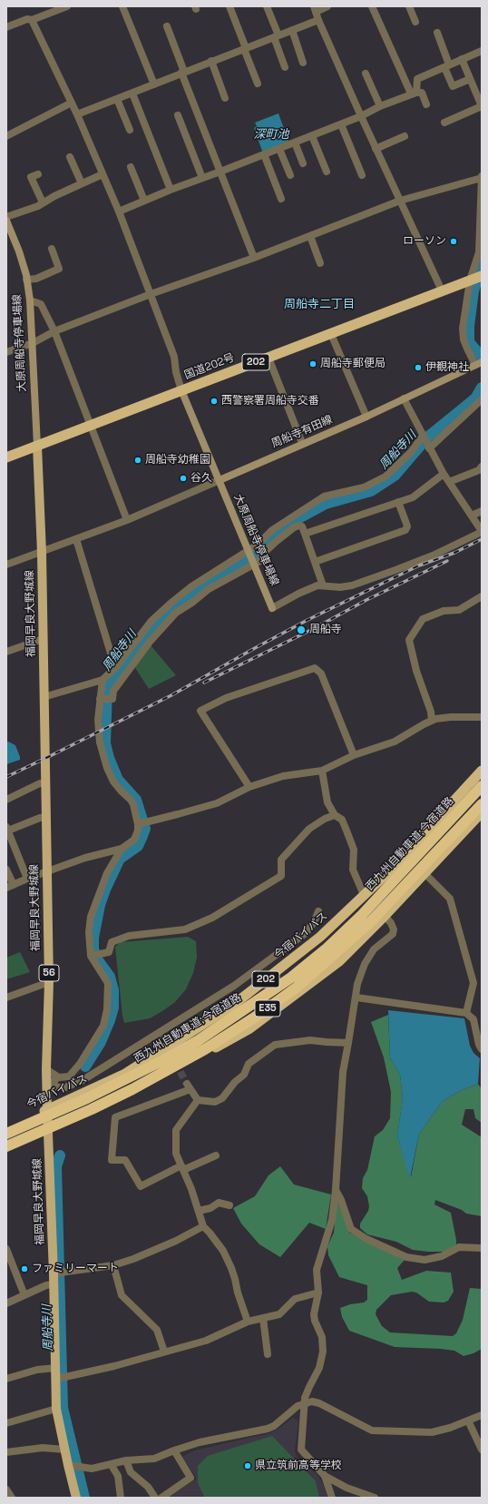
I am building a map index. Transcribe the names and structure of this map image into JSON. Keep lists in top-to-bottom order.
{
  "streets": {
    "highway": [
      "202",
      "国道202号",
      "西九州自動車道;今宿道路",
      "今宿バイパス",
      "E35"
    ],
    "main road": [
      "大原周船寺停車場線",
      "周船寺有田線",
      "福岡早良大野城線",
      "56"
    ]
  },
  "crossings": [
    ["大原周船寺停車場線", "国道202号"],
    ["大原周船寺停車場線", "周船寺有田線"],
    ["大原周船寺停車場線", "福岡早良大野城線"],
    ["202", "福岡早良大野城線"],
    ["国道202号", "福岡早良大野城線"],
    ["福岡早良大野城線", "今宿バイパス"]
  ],
  "districts": ["周船寺二丁目"],
  "water": ["深町池", "周船寺川"],
  "places": [
    "ローソン",
    "周船寺郵便局",
    "伊覩神社",
    "西警察署周船寺交番",
    "周船寺幼稚園",
    "谷久",
    "周船寺",
    "ファミリーマート",
    "県立筑前高等学校"
  ]
}
